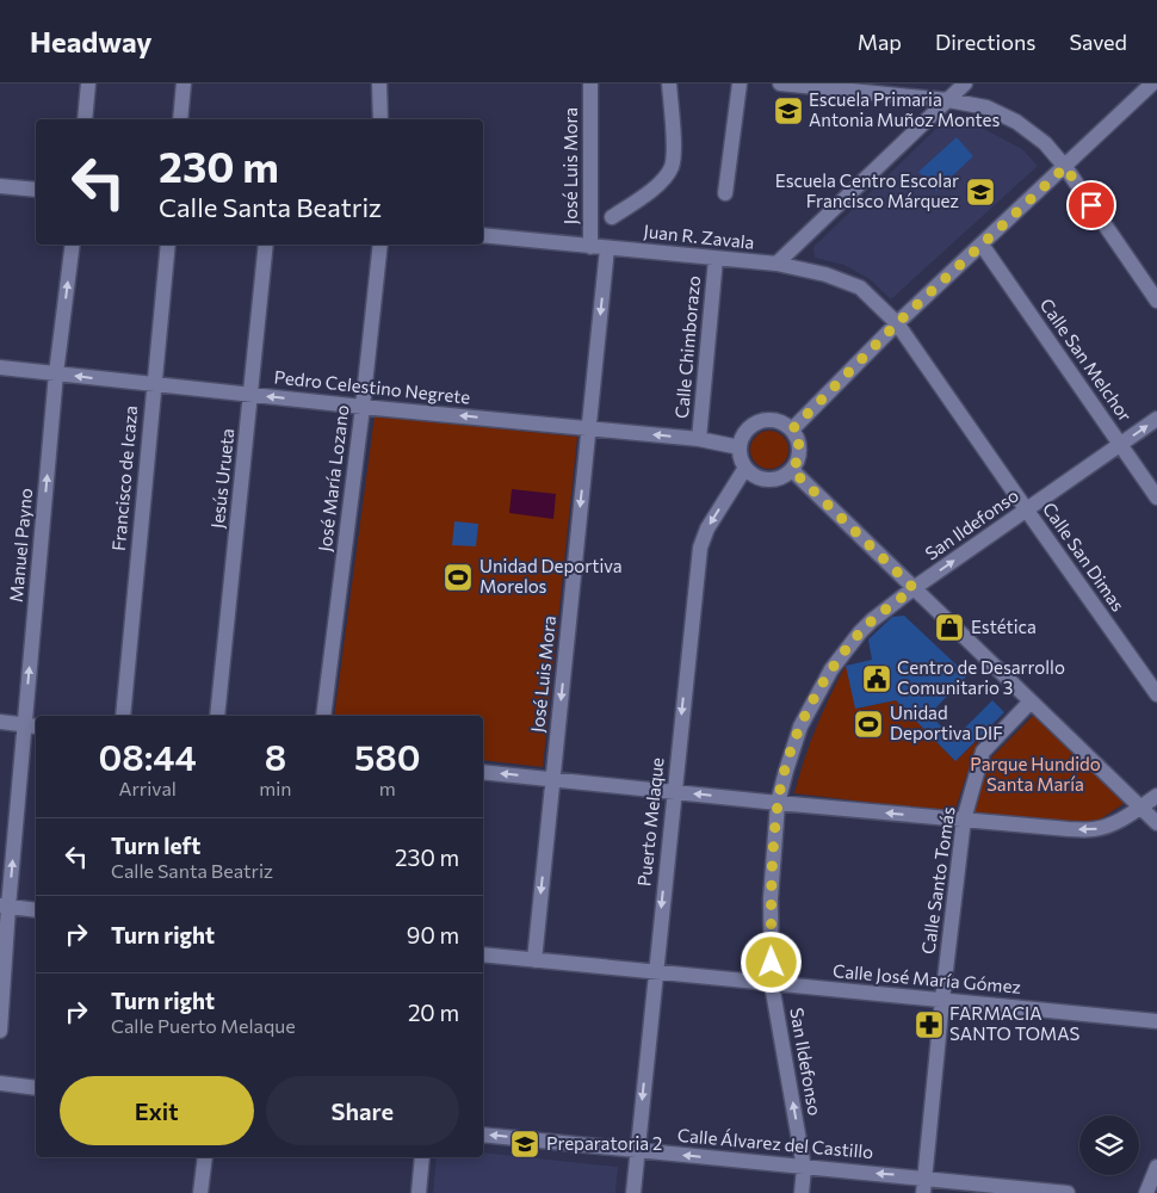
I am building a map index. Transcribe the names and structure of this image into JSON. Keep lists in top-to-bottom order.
{
  "streets": {
    "street": [
      "José Luis Mora",
      "Juan R. Zavala",
      "Calle Chimborazo",
      "Calle San Melchor",
      "Pedro Celestino Negrete",
      "Francisco de Icaza",
      "Jesús Urueta",
      "José María Lozano",
      "San Ildefonso",
      "Manuel Payno",
      "Calle San Dimas",
      "Puerto Melaque",
      "Calle Santo Tomás",
      "Calle José María Gómez",
      "Calle Álvarez del Castillo"
    ]
  },
  "crossings": [
    ["José Luis Mora", "Juan R. Zavala"],
    ["José Luis Mora", "Pedro Celestino Negrete"],
    ["José Luis Mora", "Calle José María Gómez"],
    ["Juan R. Zavala", "Calle Chimborazo"],
    ["Juan R. Zavala", "Calle San Dimas"],
    ["Calle Chimborazo", "Pedro Celestino Negrete"],
    ["Calle San Melchor", "San Ildefonso"],
    ["Pedro Celestino Negrete", "Francisco de Icaza"],
    ["Pedro Celestino Negrete", "Jesús Urueta"],
    ["Pedro Celestino Negrete", "José María Lozano"],
    ["Pedro Celestino Negrete", "Manuel Payno"],
    ["Pedro Celestino Negrete", "Puerto Melaque"],
    ["San Ildefonso", "Calle San Dimas"],
    ["San Ildefonso", "Calle José María Gómez"],
    ["San Ildefonso", "Calle Álvarez del Castillo"],
    ["Puerto Melaque", "Calle José María Gómez"],
    ["Puerto Melaque", "Calle Álvarez del Castillo"],
    ["Calle Santo Tomás", "Calle José María Gómez"],
    ["Calle Santo Tomás", "Calle Álvarez del Castillo"]
  ],
  "one_way": [
    "José Luis Mora",
    "Pedro Celestino Negrete",
    "Manuel Payno",
    "Puerto Melaque",
    "Calle Álvarez del Castillo"
  ],
  "parks": ["Parque Hundido Santa María"],
  "places": {
    "school or university": ["Escuela Primaria Antonia Muñoz Montes", "Escuela Centro Escolar Francisco Márquez", "Preparatoria 2"],
    "sports": ["Unidad Deportiva Morelos", "Unidad Deportiva DIF"],
    "shop": ["Estética"],
    "public building": ["Centro de Desarrollo Comunitario 3"],
    "pharmacy": ["FARMACIA SANTO TOMAS"]
  },
  "page": {
    "header": "Headway",
    "nav": ["Map", "Directions", "Saved"],
    "turn": ["230 m", "Calle Santa Beatriz"],
    "eta": [
      "08:44",
      "Arrival",
      "8",
      "min",
      "580",
      "m"
    ],
    "list": [
      {
        "name": "Turn left",
        "note": "Calle Santa Beatriz",
        "value": "230 m"
      },
      {
        "name": "Turn right",
        "value": "90 m"
      },
      {
        "name": "Turn right",
        "note": "Calle Puerto Melaque",
        "value": "20 m"
      }
    ],
    "buttons": ["Exit", "Share"]
  }
}
